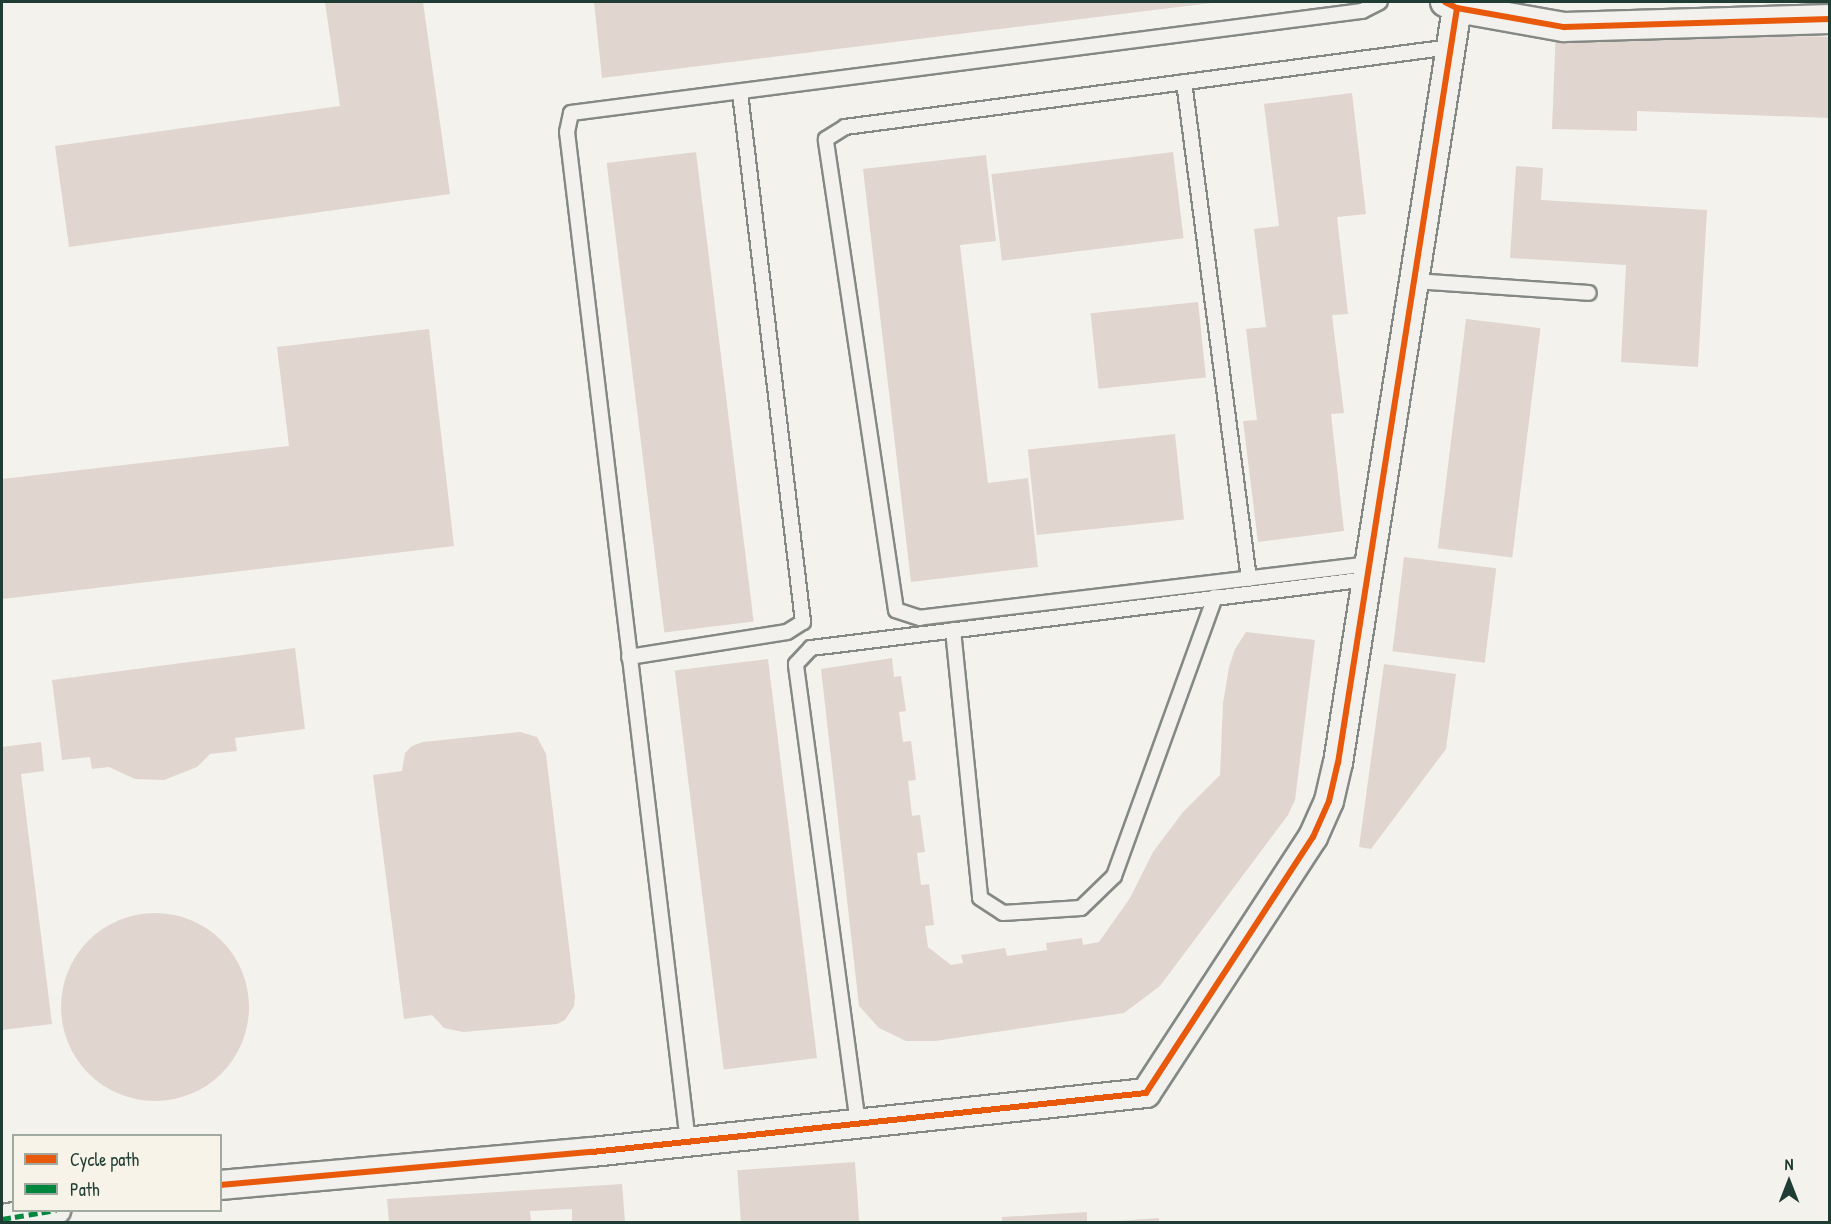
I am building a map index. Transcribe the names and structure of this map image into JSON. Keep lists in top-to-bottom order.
{
  "legend": ["Cycle path", "Path"],
  "north": "top"
}
